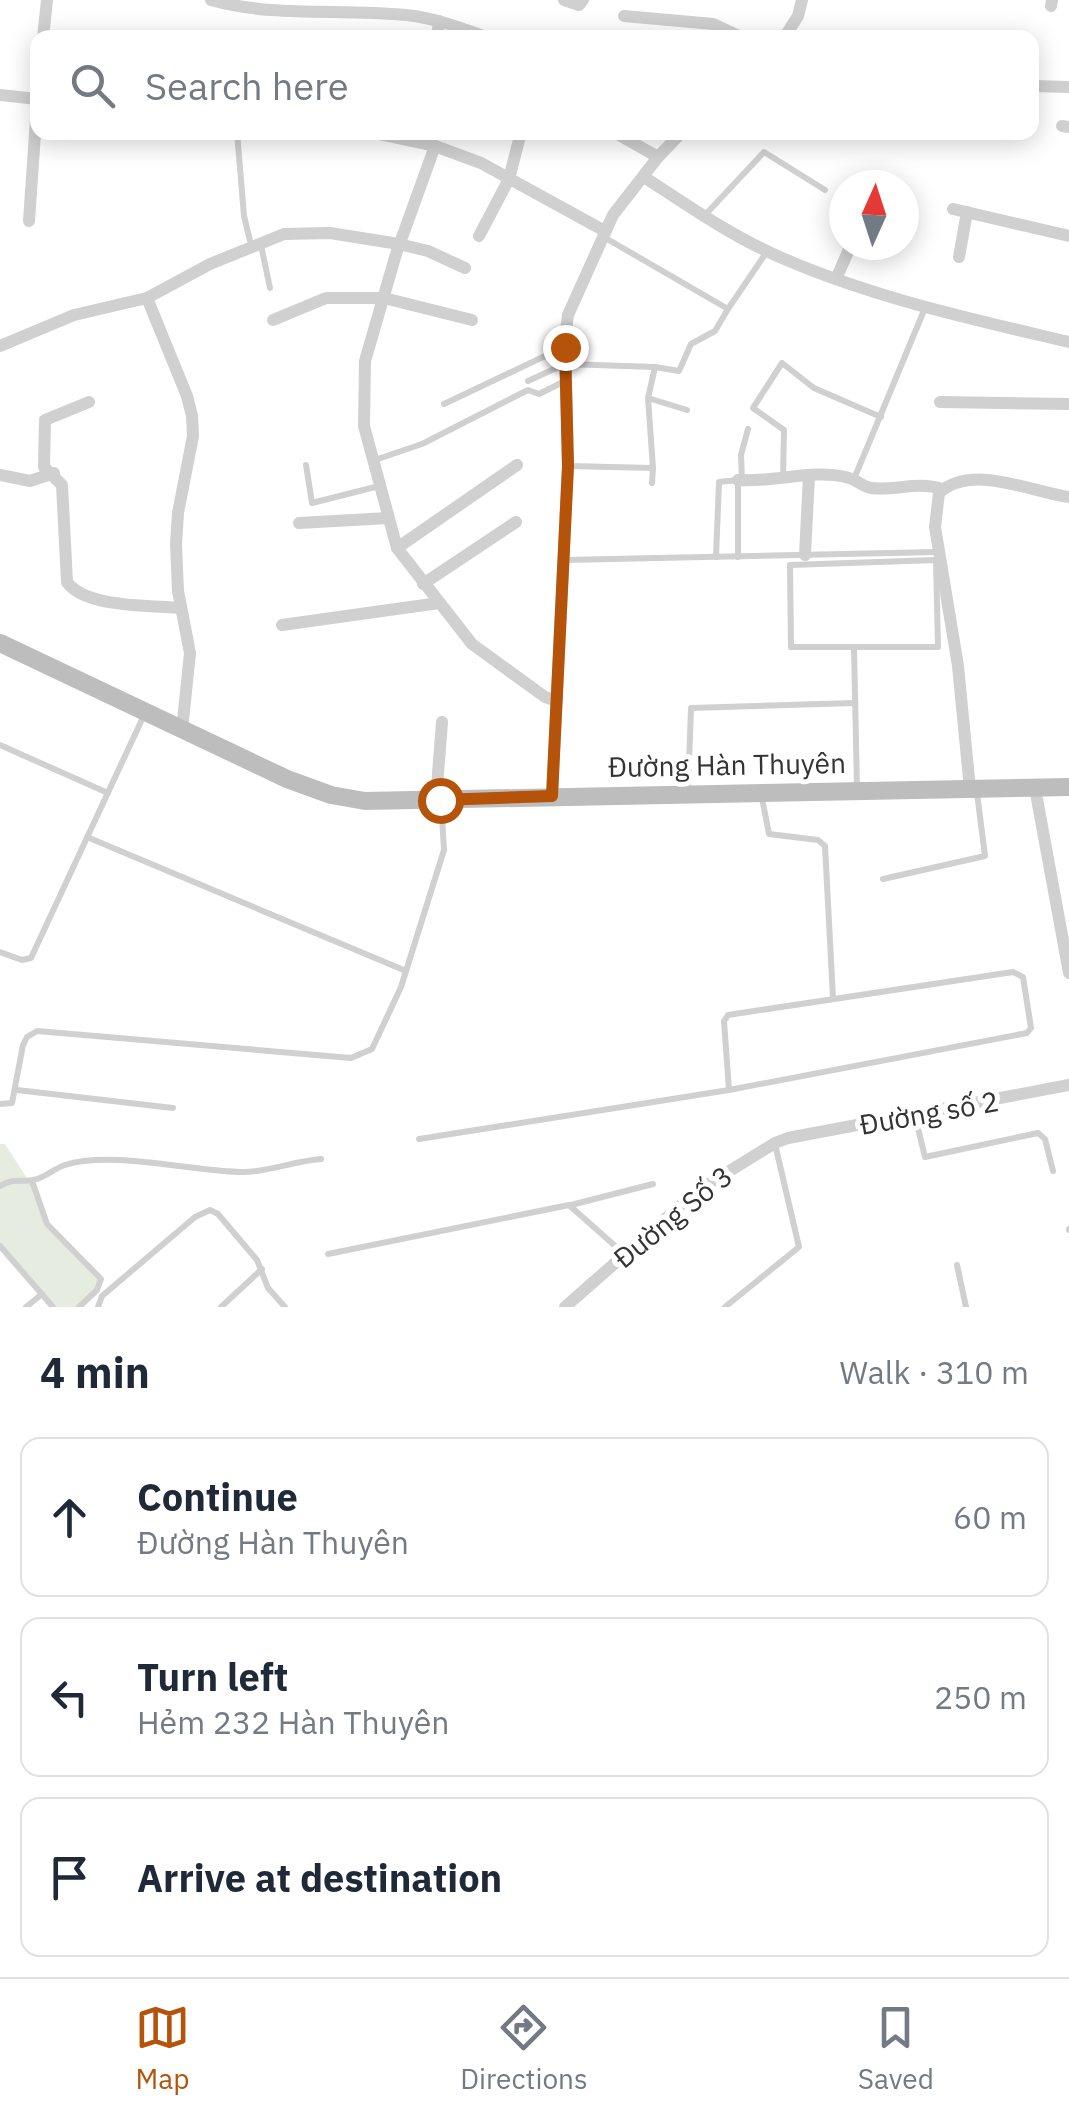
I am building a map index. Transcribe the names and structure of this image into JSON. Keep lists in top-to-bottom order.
{
  "streets": {
    "street": ["Đường Hàn Thuyên", "Đường số 2", "Đường Số 3"]
  },
  "crossings": [
    ["Đường số 2", "Đường Số 3"]
  ],
  "north": "top",
  "page": {
    "search": "Search here",
    "heading": ["4 min", "Walk · 310 m"],
    "list": [
      ["Continue", "Đường Hàn Thuyên", "60 m"],
      ["Turn left", "Hẻm 232 Hàn Thuyên", "250 m"],
      "Arrive at destination"
    ],
    "nav": ["Map", "Directions", "Saved"]
  }
}
